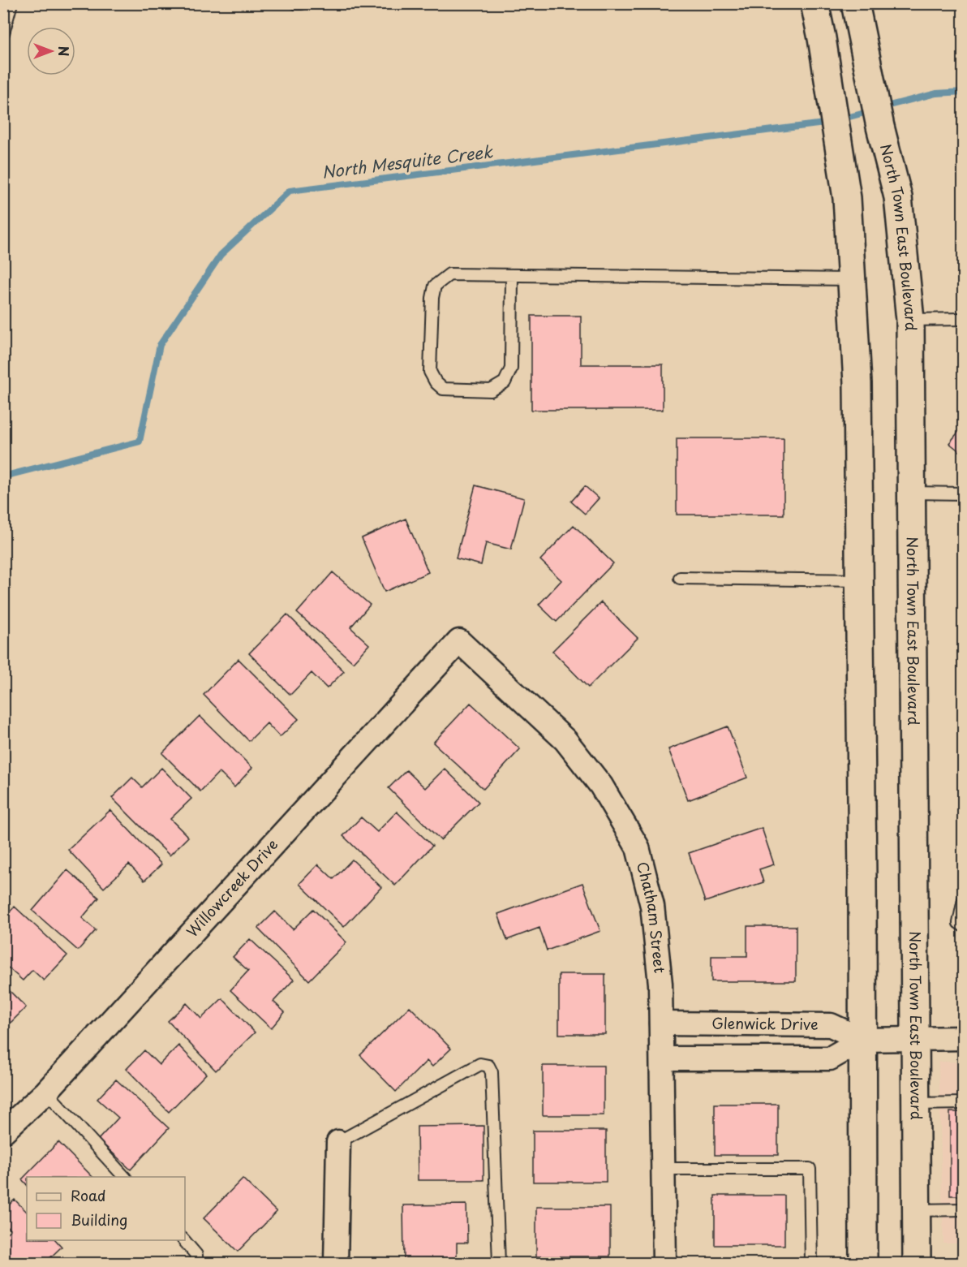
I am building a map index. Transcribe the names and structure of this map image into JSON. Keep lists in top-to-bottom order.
{
  "streets": {
    "main road": ["North Town East Boulevard"],
    "street": ["Willowcreek Drive", "Chatham Street", "Glenwick Drive"]
  },
  "crossings": [
    ["Willowcreek Drive", "Chatham Street"],
    ["Chatham Street", "Glenwick Drive"]
  ],
  "water": ["North Mesquite Creek"],
  "legend": ["Road", "Building"],
  "north": "right"
}
